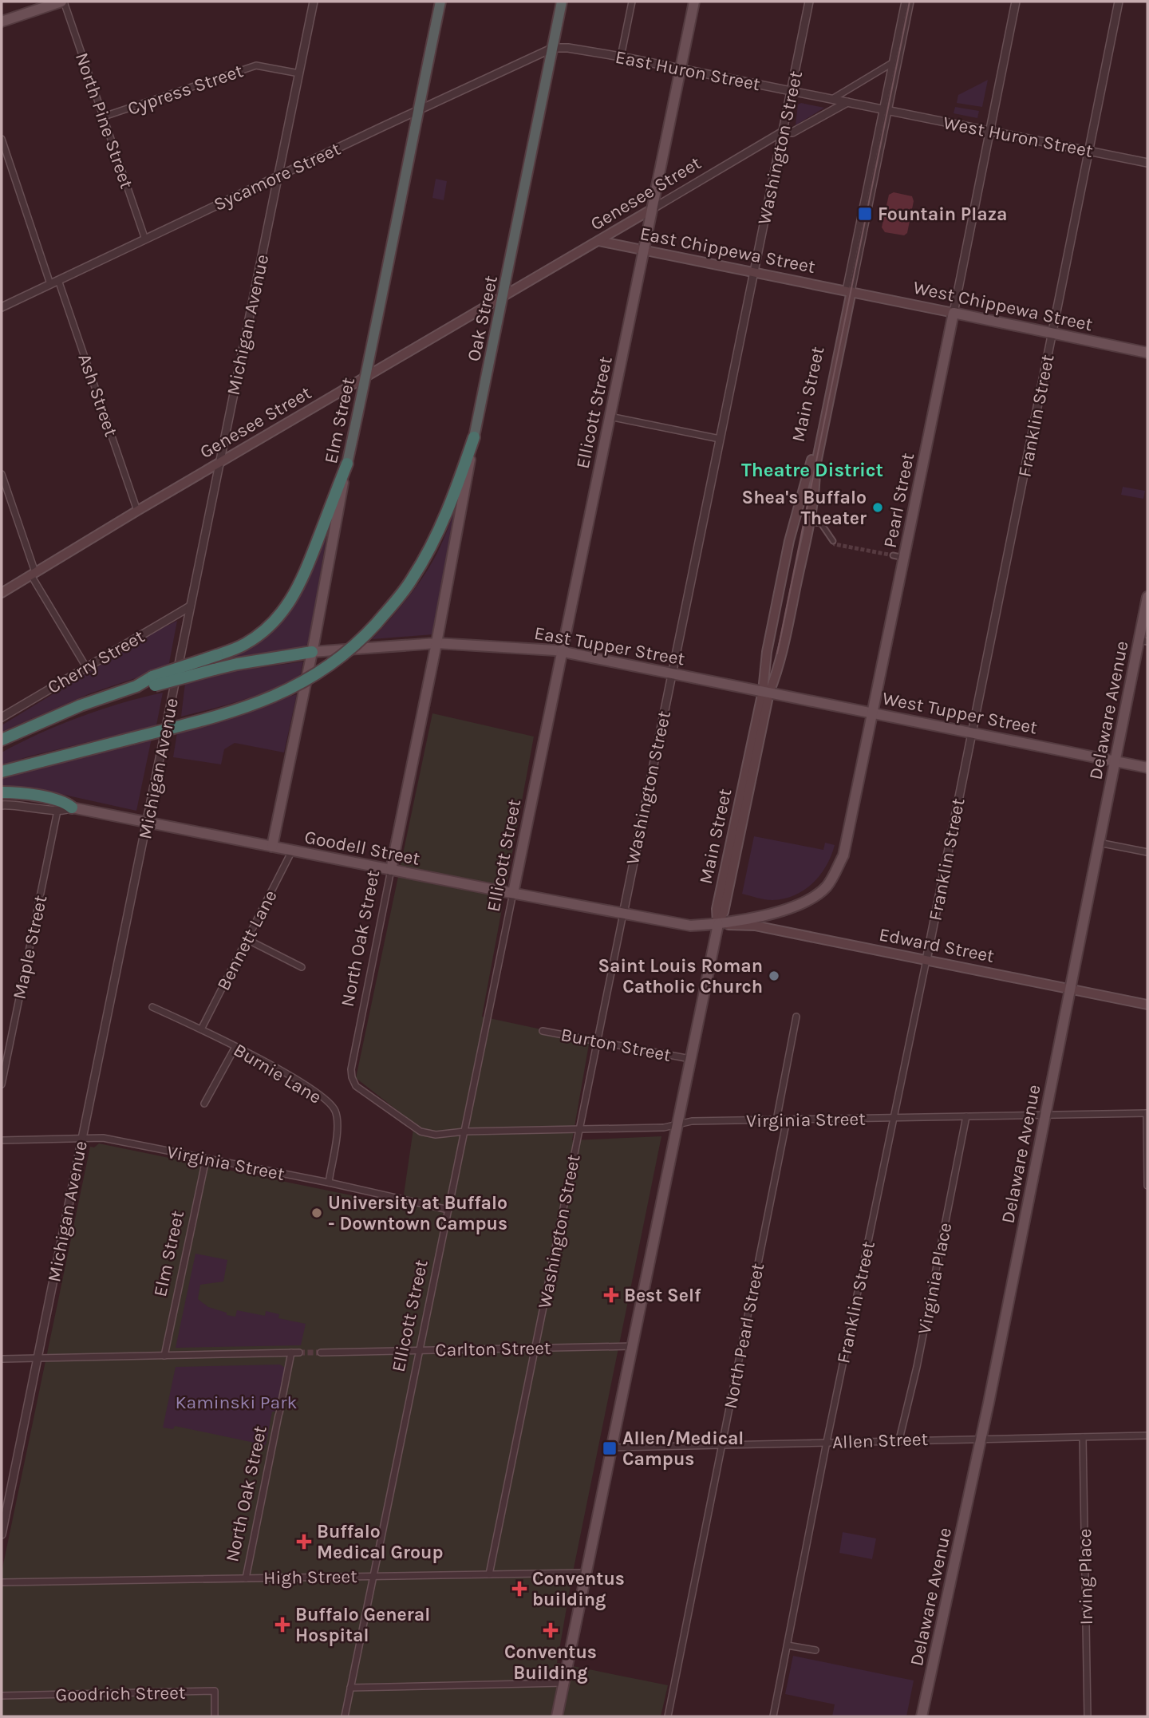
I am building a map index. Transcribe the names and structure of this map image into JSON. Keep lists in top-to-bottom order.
{
  "streets": {
    "highway": ["Oak Street", "Elm Street"],
    "main road": [
      "Genesee Street",
      "East Chippewa Street",
      "West Chippewa Street",
      "Main Street",
      "Ellicott Street",
      "Pearl Street",
      "East Tupper Street",
      "Delaware Avenue",
      "West Tupper Street",
      "Goodell Street",
      "North Oak Street",
      "Edward Street"
    ],
    "street": [
      "East Huron Street",
      "Cypress Street",
      "North Pine Street",
      "West Huron Street",
      "Washington Street",
      "Sycamore Street",
      "Michigan Avenue",
      "Ash Street",
      "Franklin Street",
      "Cherry Street",
      "Bennett Lane",
      "Maple Street",
      "Burton Street",
      "Burnie Lane",
      "Virginia Street",
      "Virginia Place",
      "North Pearl Street",
      "Carlton Street",
      "Allen Street",
      "High Street",
      "Irving Place",
      "Goodrich Street"
    ]
  },
  "crossings": [
    ["East Huron Street", "West Huron Street"],
    ["East Huron Street", "Washington Street"],
    ["East Huron Street", "Sycamore Street"],
    ["East Huron Street", "Genesee Street"],
    ["East Huron Street", "Oak Street"],
    ["East Huron Street", "Main Street"],
    ["East Huron Street", "Ellicott Street"],
    ["Cypress Street", "North Pine Street"],
    ["Cypress Street", "Michigan Avenue"],
    ["North Pine Street", "Sycamore Street"],
    ["West Huron Street", "Main Street"],
    ["West Huron Street", "Franklin Street"],
    ["West Huron Street", "Pearl Street"],
    ["Washington Street", "Genesee Street"],
    ["Washington Street", "East Chippewa Street"],
    ["Washington Street", "East Tupper Street"],
    ["Washington Street", "Goodell Street"],
    ["Washington Street", "Burton Street"],
    ["Washington Street", "Virginia Street"],
    ["Washington Street", "Carlton Street"],
    ["Washington Street", "High Street"],
    ["Sycamore Street", "Oak Street"],
    ["Sycamore Street", "Michigan Avenue"],
    ["Sycamore Street", "Ash Street"],
    ["Sycamore Street", "Elm Street"],
    ["Genesee Street", "East Chippewa Street"],
    ["Genesee Street", "Oak Street"],
    ["Genesee Street", "Michigan Avenue"],
    ["Genesee Street", "Ash Street"],
    ["Genesee Street", "Ellicott Street"],
    ["Genesee Street", "Elm Street"],
    ["East Chippewa Street", "West Chippewa Street"],
    ["East Chippewa Street", "Main Street"],
    ["East Chippewa Street", "Ellicott Street"],
    ["West Chippewa Street", "Main Street"],
    ["West Chippewa Street", "Franklin Street"],
    ["West Chippewa Street", "Pearl Street"],
    ["Oak Street", "East Tupper Street"],
    ["Oak Street", "North Oak Street"],
    ["Michigan Avenue", "Cherry Street"],
    ["Michigan Avenue", "Goodell Street"],
    ["Michigan Avenue", "Virginia Street"],
    ["Main Street", "East Tupper Street"],
    ["Main Street", "West Tupper Street"],
    ["Ellicott Street", "East Tupper Street"],
    ["Ellicott Street", "Goodell Street"],
    ["Ellicott Street", "North Oak Street"],
    ["Ellicott Street", "Virginia Street"],
    ["Ellicott Street", "Carlton Street"],
    ["Ellicott Street", "High Street"],
    ["Franklin Street", "West Tupper Street"],
    ["Franklin Street", "Edward Street"],
    ["Franklin Street", "Virginia Street"],
    ["Franklin Street", "Allen Street"],
    ["Elm Street", "East Tupper Street"],
    ["Elm Street", "Goodell Street"],
    ["Elm Street", "Virginia Street"],
    ["Pearl Street", "West Tupper Street"],
    ["Pearl Street", "Goodell Street"],
    ["Pearl Street", "Edward Street"],
    ["East Tupper Street", "West Tupper Street"],
    ["East Tupper Street", "North Oak Street"],
    ["Delaware Avenue", "West Tupper Street"],
    ["Delaware Avenue", "Edward Street"],
    ["Delaware Avenue", "Virginia Street"],
    ["Delaware Avenue", "Allen Street"],
    ["Goodell Street", "North Oak Street"],
    ["Goodell Street", "Bennett Lane"],
    ["Goodell Street", "Edward Street"],
    ["Goodell Street", "Maple Street"],
    ["North Oak Street", "Virginia Street"],
    ["North Oak Street", "High Street"],
    ["Bennett Lane", "Burnie Lane"],
    ["Burnie Lane", "Virginia Street"],
    ["Virginia Street", "Virginia Place"],
    ["Virginia Street", "North Pearl Street"],
    ["Virginia Place", "Allen Street"],
    ["North Pearl Street", "Allen Street"],
    ["Allen Street", "Irving Place"]
  ],
  "districts": ["Theatre District"],
  "parks": ["Kaminski Park"],
  "places": {
    "transit": ["Fountain Plaza", "Allen/Medical Campus"],
    "other": ["Shea's Buffalo Theater", "Saint Louis Roman Catholic Church", "University at Buffalo - Downtown Campus"],
    "health": [
      "Best Self",
      "Buffalo Medical Group",
      "Conventus building",
      "Buffalo General Hospital",
      "Conventus Building"
    ]
  }
}
